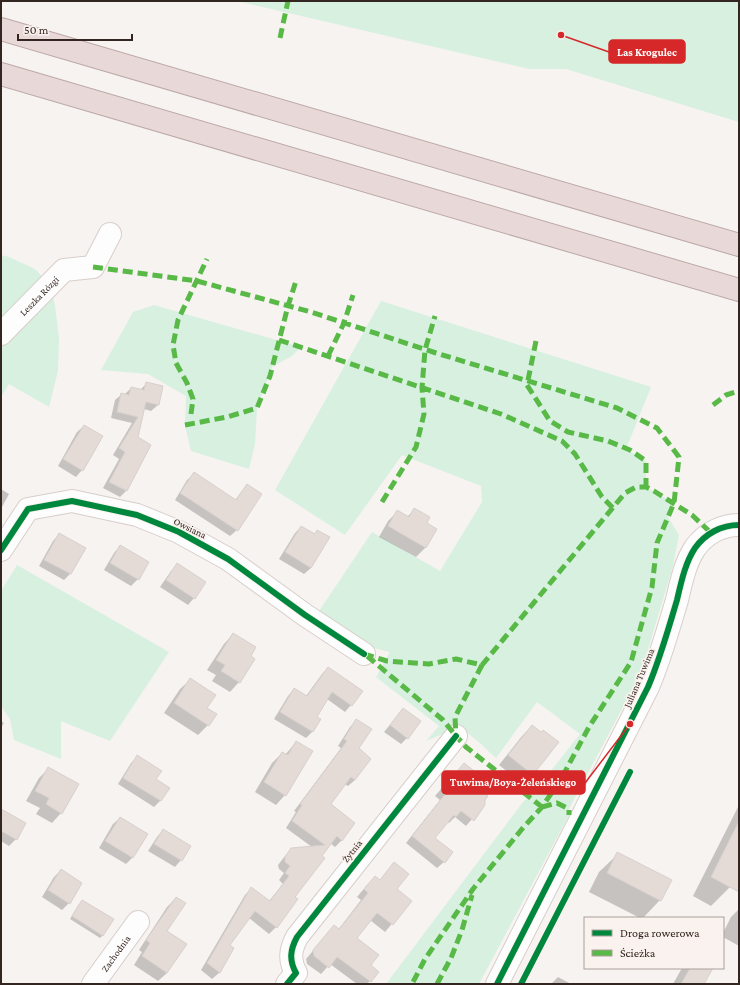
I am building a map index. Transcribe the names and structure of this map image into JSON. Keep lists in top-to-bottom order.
{
  "streets": {
    "street": [
      "Leszka Rózgi",
      "Owsiana",
      "Juliana Tuwima",
      "Żytnia",
      "Zachodnia"
    ]
  },
  "places": ["Las Krogulec", "Tuwima/Boya-Żeleńskiego"],
  "legend": ["Droga rowerowa", "Ścieżka"],
  "scale_bar": "50 m"
}
